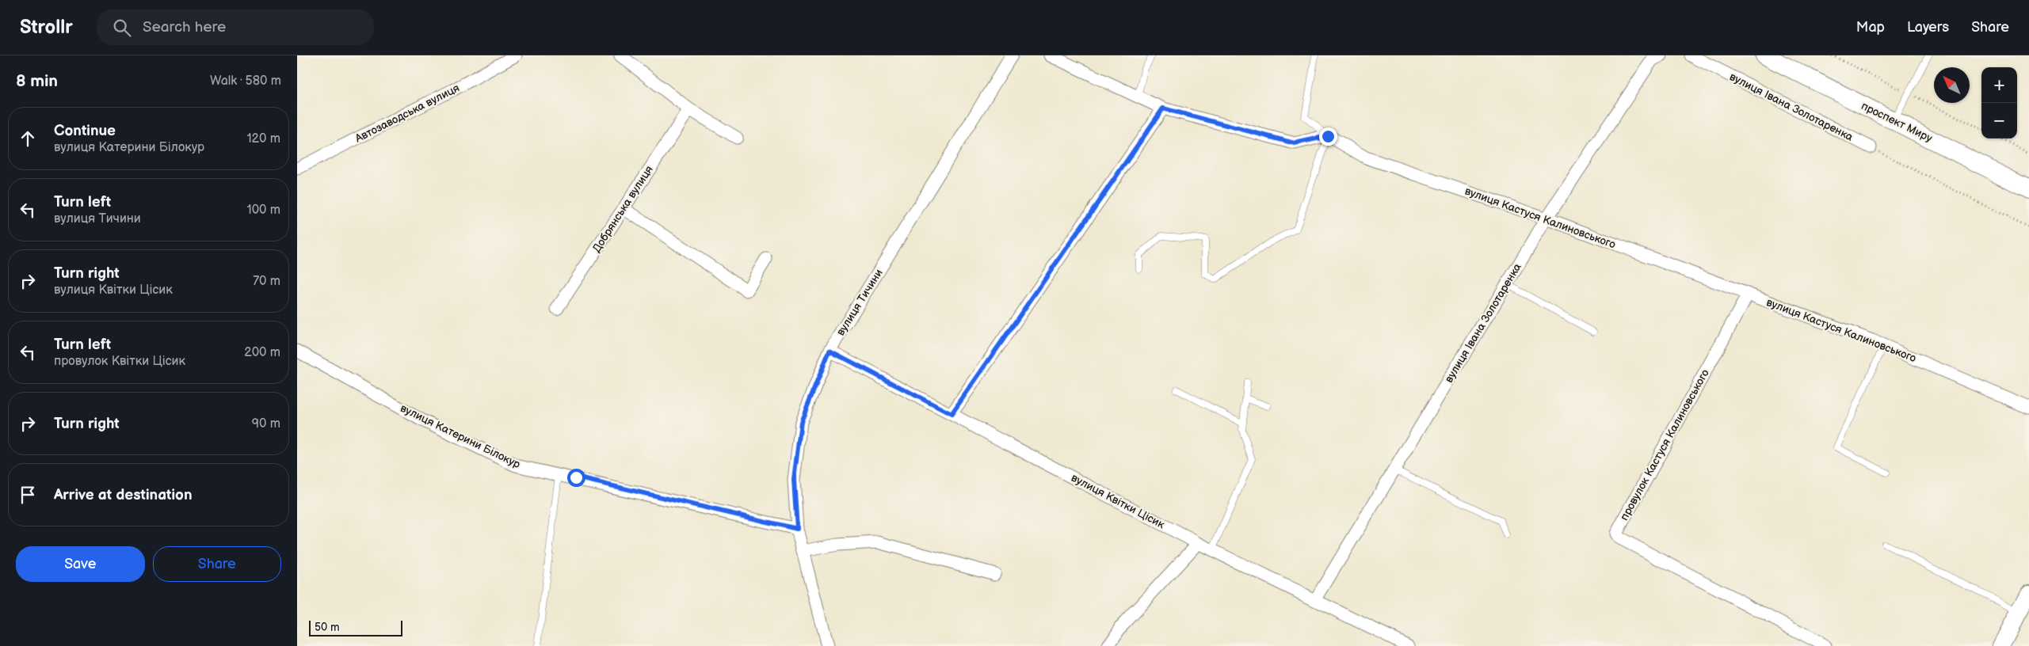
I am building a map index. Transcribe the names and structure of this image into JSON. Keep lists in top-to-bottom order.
{
  "streets": {
    "main road": ["проспект Миру"],
    "street": [
      "вулиця Івана Золотаренка",
      "Автозаводська вулиця",
      "Добрянська вулиця",
      "вулиця Кастуся Калиновського",
      "вулиця Тичини",
      "вулиця Катерини Білокур",
      "провулок Кастуся Калиновського",
      "вулиця Квітки Цісик"
    ]
  },
  "crossings": [
    ["вулиця Івана Золотаренка", "вулиця Кастуся Калиновського"],
    ["вулиця Івана Золотаренка", "вулиця Квітки Цісик"],
    ["вулиця Кастуся Калиновського", "провулок Кастуся Калиновського"],
    ["вулиця Тичини", "вулиця Катерини Білокур"],
    ["вулиця Тичини", "вулиця Квітки Цісик"]
  ],
  "scale_bar": "50 m",
  "north": "top left",
  "page": {
    "header": "Strollr",
    "search": "Search here",
    "nav": ["Map", "Layers", "Share"],
    "heading": ["8 min", "Walk · 580 m"],
    "map_buttons": ["+", "−"],
    "list": [
      ["Continue", "вулиця Катерини Білокур", "120 m"],
      ["Turn left", "вулиця Тичини", "100 m"],
      ["Turn right", "вулиця Квітки Цісик", "70 m"],
      ["Turn left", "провулок Квітки Цісик", "200 m"],
      ["Turn right", "90 m"],
      "Arrive at destination"
    ],
    "buttons": ["Save", "Share"],
    "scale": "50 m"
  }
}
